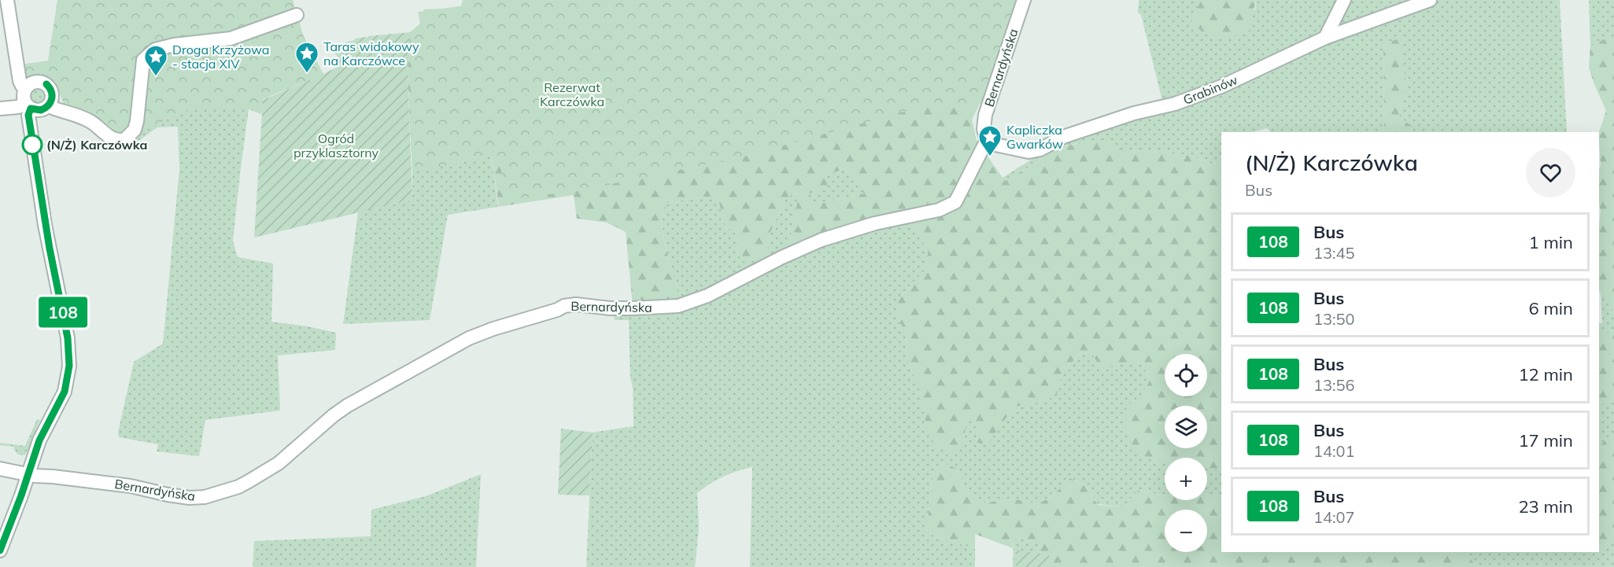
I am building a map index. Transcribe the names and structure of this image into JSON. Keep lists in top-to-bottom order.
{
  "streets": {
    "street": ["Bernardyńska", "Grabinów"]
  },
  "crossings": [
    ["Bernardyńska", "Grabinów"]
  ],
  "parks": ["Rezerwat Karczówka", "Ogród przyklasztorny"],
  "places": {
    "place": ["Taras widokowy na Karczówce", "Droga Krzyżowa - stacja XIV", "Kapliczka Gwarków"],
    "other": ["(N/Ż) Karczówka"]
  },
  "lines": ["bus line 108"],
  "page": {
    "on_map": "108",
    "heading": ["(N/Ż) Karczówka", "Bus"],
    "list": [
      {
        "mark": "108",
        "name": "Bus",
        "note": "13:45",
        "value": "1 min"
      },
      {
        "mark": "108",
        "name": "Bus",
        "note": "13:50",
        "value": "6 min"
      },
      {
        "mark": "108",
        "name": "Bus",
        "note": "13:56",
        "value": "12 min"
      },
      {
        "mark": "108",
        "name": "Bus",
        "note": "14:01",
        "value": "17 min"
      },
      {
        "mark": "108",
        "name": "Bus",
        "note": "14:07",
        "value": "23 min"
      }
    ],
    "map_buttons": ["+", "−"]
  }
}
